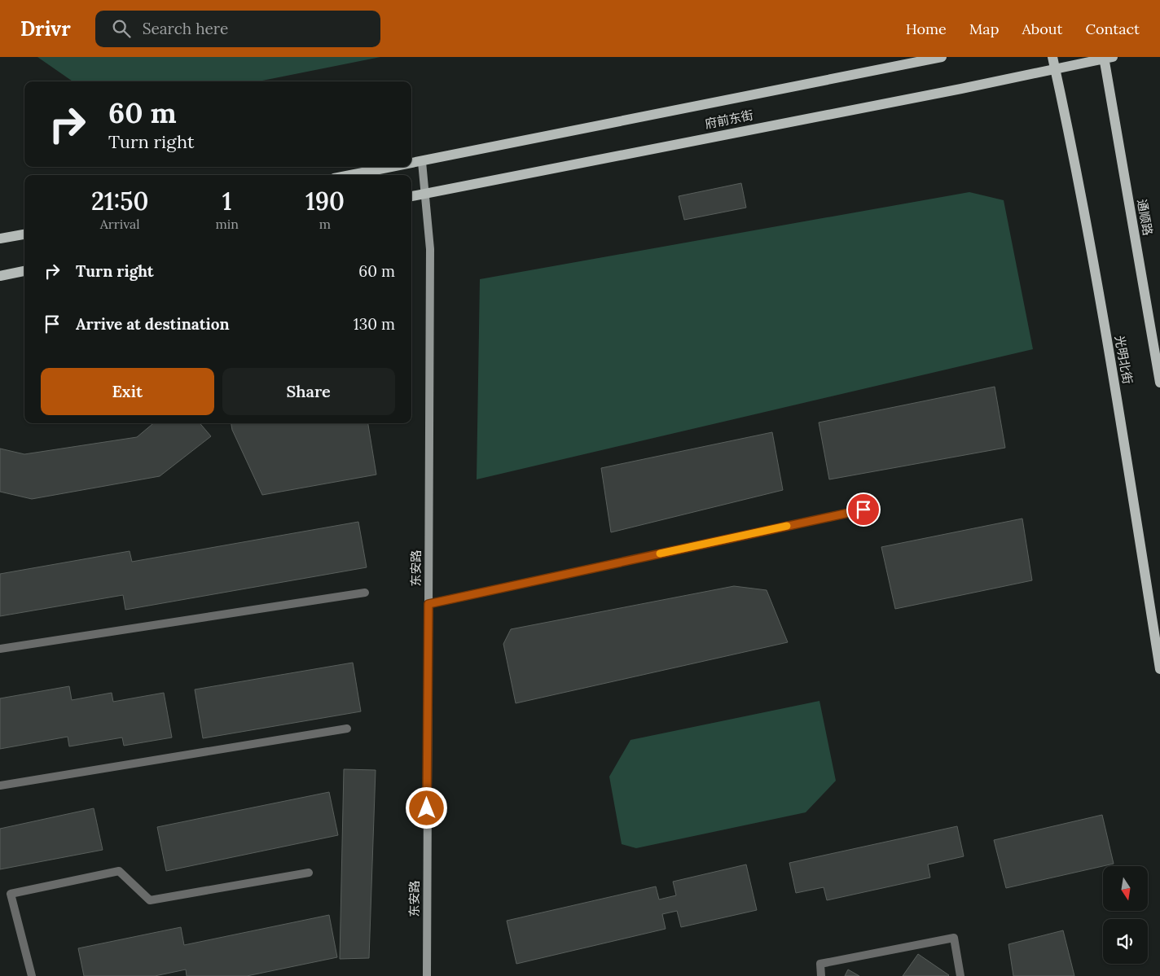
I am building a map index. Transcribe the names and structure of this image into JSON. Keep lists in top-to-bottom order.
{
  "streets": {
    "main road": ["府前东街", "通顺路", "光明北街"],
    "street": ["东安路"]
  },
  "crossings": [
    ["府前东街", "通顺路"],
    ["府前东街", "光明北街"],
    ["府前东街", "东安路"]
  ],
  "north": "bottom",
  "page": {
    "header": "Drivr",
    "search": "Search here",
    "nav": [
      "Home",
      "Map",
      "About",
      "Contact"
    ],
    "turn": ["60 m", "Turn right"],
    "eta": [
      "21:50",
      "Arrival",
      "1",
      "min",
      "190",
      "m"
    ],
    "list": [
      {
        "name": "Turn right",
        "value": "60 m"
      },
      {
        "name": "Arrive at destination",
        "value": "130 m"
      }
    ],
    "buttons": ["Exit", "Share"]
  }
}
